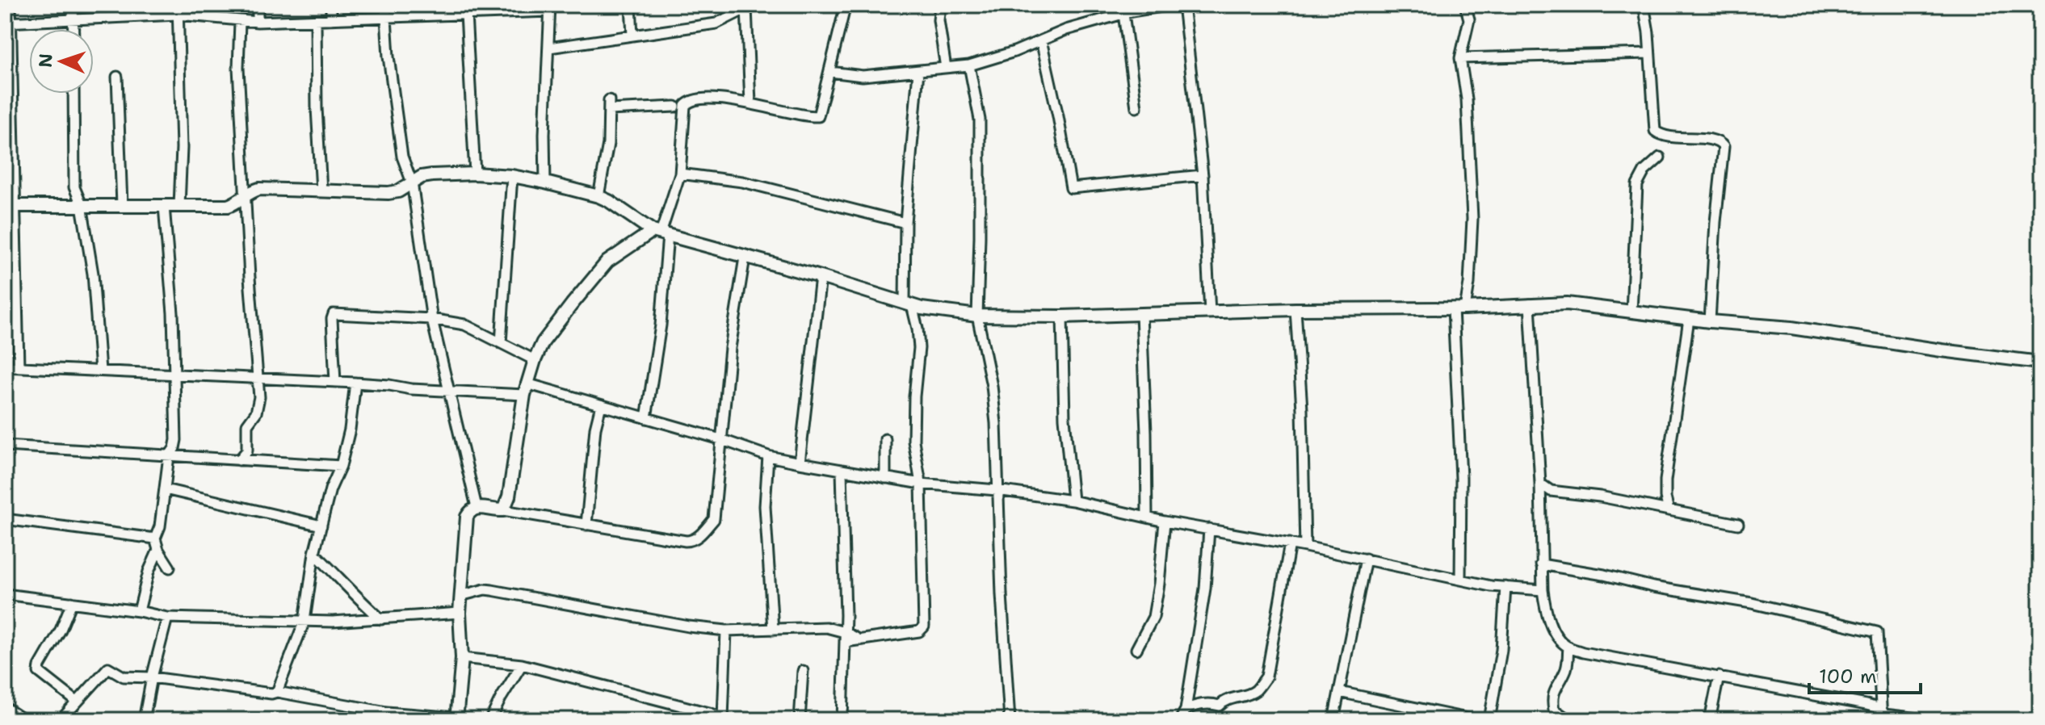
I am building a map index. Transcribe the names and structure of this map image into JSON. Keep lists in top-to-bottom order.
{
  "scale_bar": "100 m",
  "north": "left"
}
